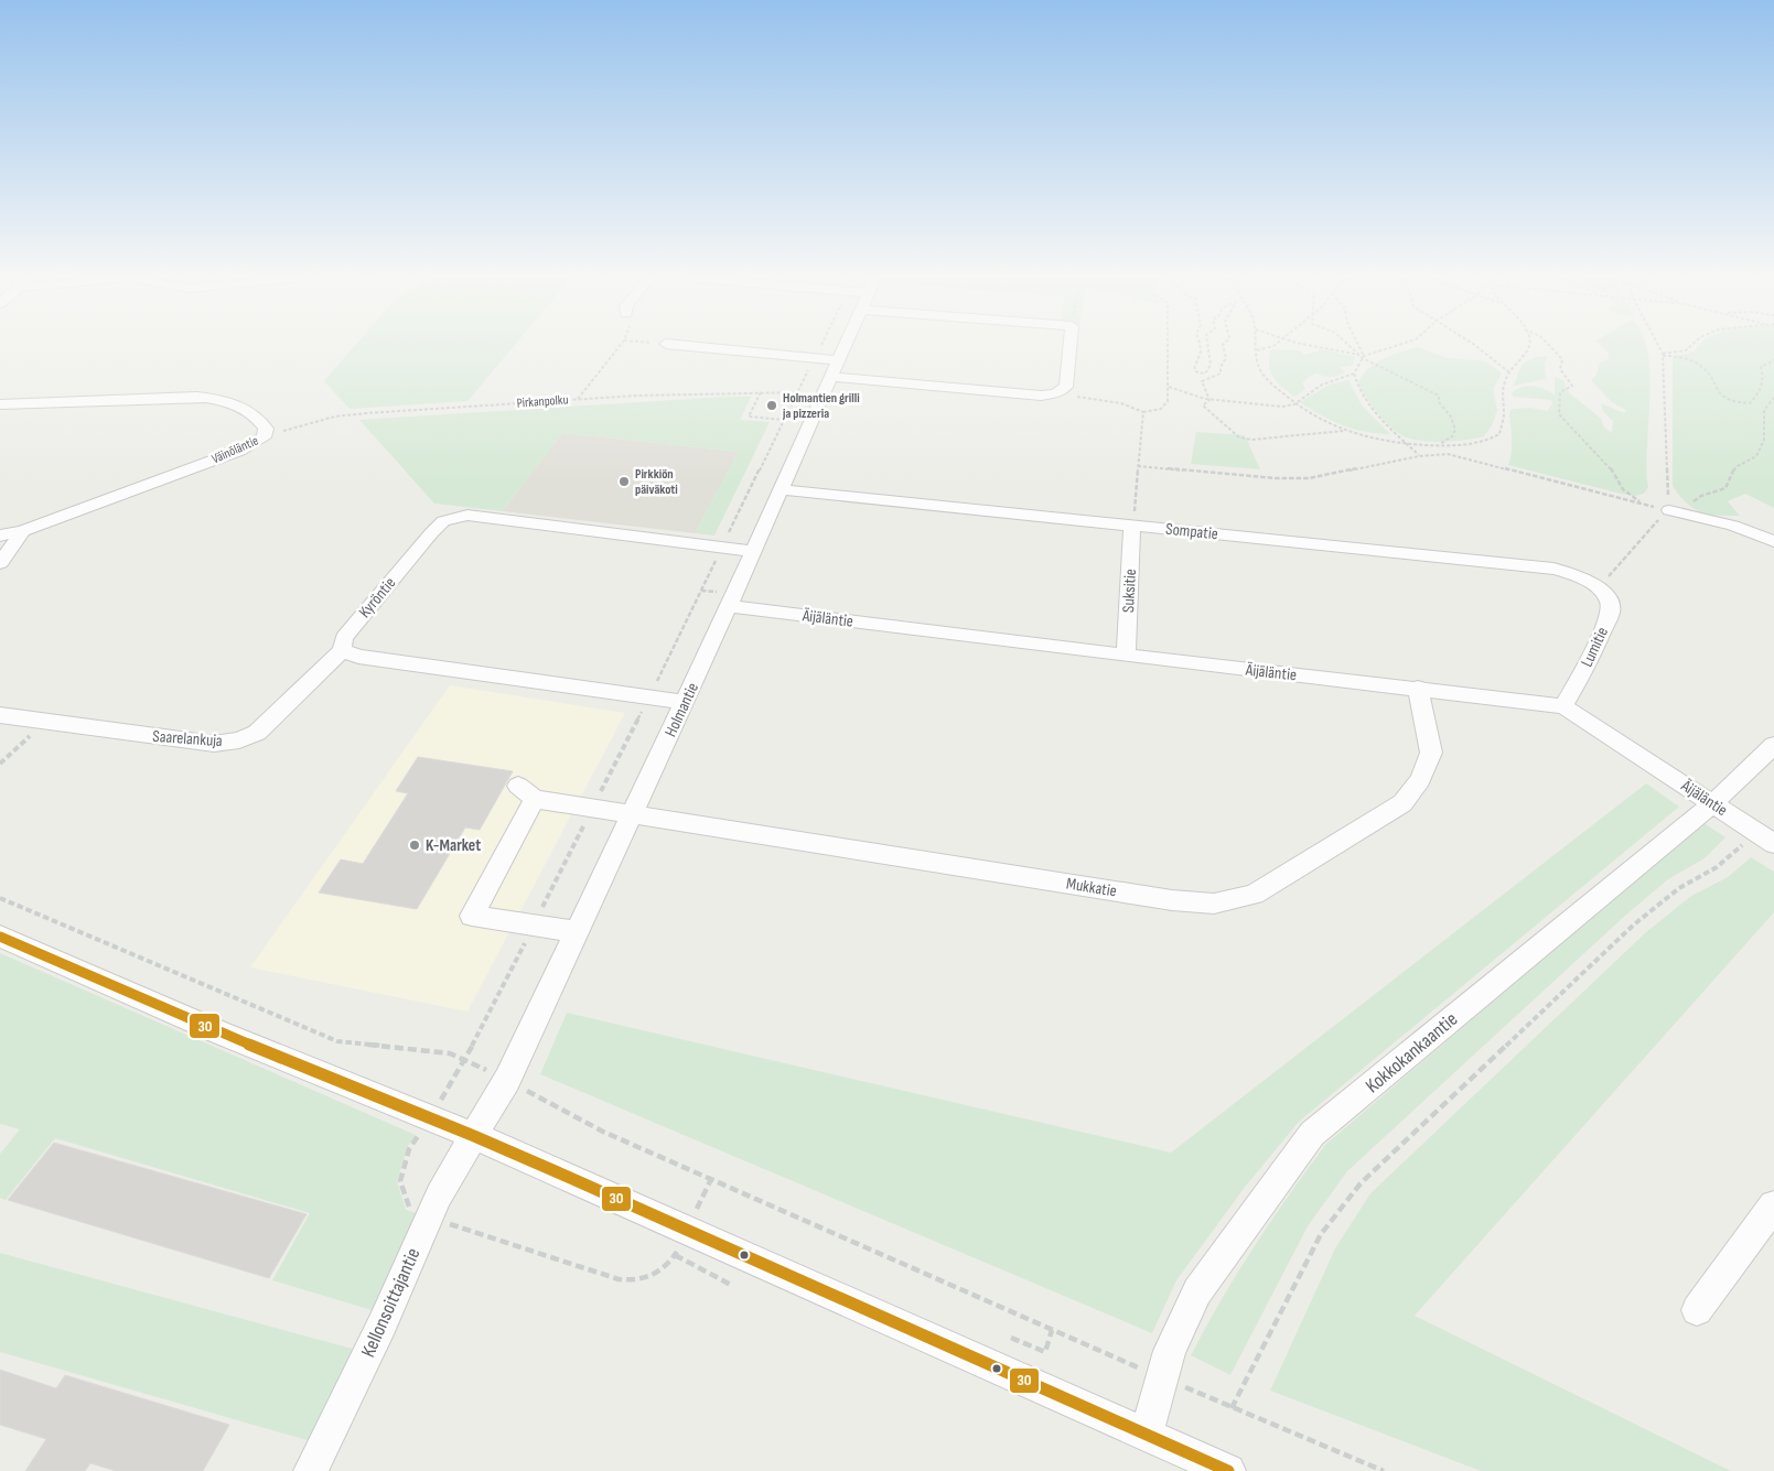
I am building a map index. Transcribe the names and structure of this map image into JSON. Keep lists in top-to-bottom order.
{
  "streets": {
    "street": [
      "Väinöläntie",
      "Sompatie",
      "Suksitie",
      "Kyröntie",
      "Äijäläntie",
      "Lumitie",
      "Holmantie",
      "Saarelankuja",
      "Mukkatie",
      "Kokkokankaantie",
      "Kellonsoittajantie"
    ],
    "path": ["Pirkanpolku"]
  },
  "crossings": [
    ["Pirkanpolku", "Väinöläntie"],
    ["Pirkanpolku", "Holmantie"],
    ["Sompatie", "Suksitie"],
    ["Sompatie", "Lumitie"],
    ["Sompatie", "Holmantie"],
    ["Suksitie", "Äijäläntie"],
    ["Kyröntie", "Holmantie"],
    ["Kyröntie", "Saarelankuja"],
    ["Äijäläntie", "Lumitie"],
    ["Äijäläntie", "Holmantie"],
    ["Äijäläntie", "Mukkatie"],
    ["Äijäläntie", "Kokkokankaantie"],
    ["Holmantie", "Mukkatie"],
    ["Holmantie", "Kellonsoittajantie"]
  ],
  "places": ["Holmantien grilli ja pizzeria", "Pirkkiön päiväkoti", "K-Market"],
  "lines": ["transit line 30"]
}
